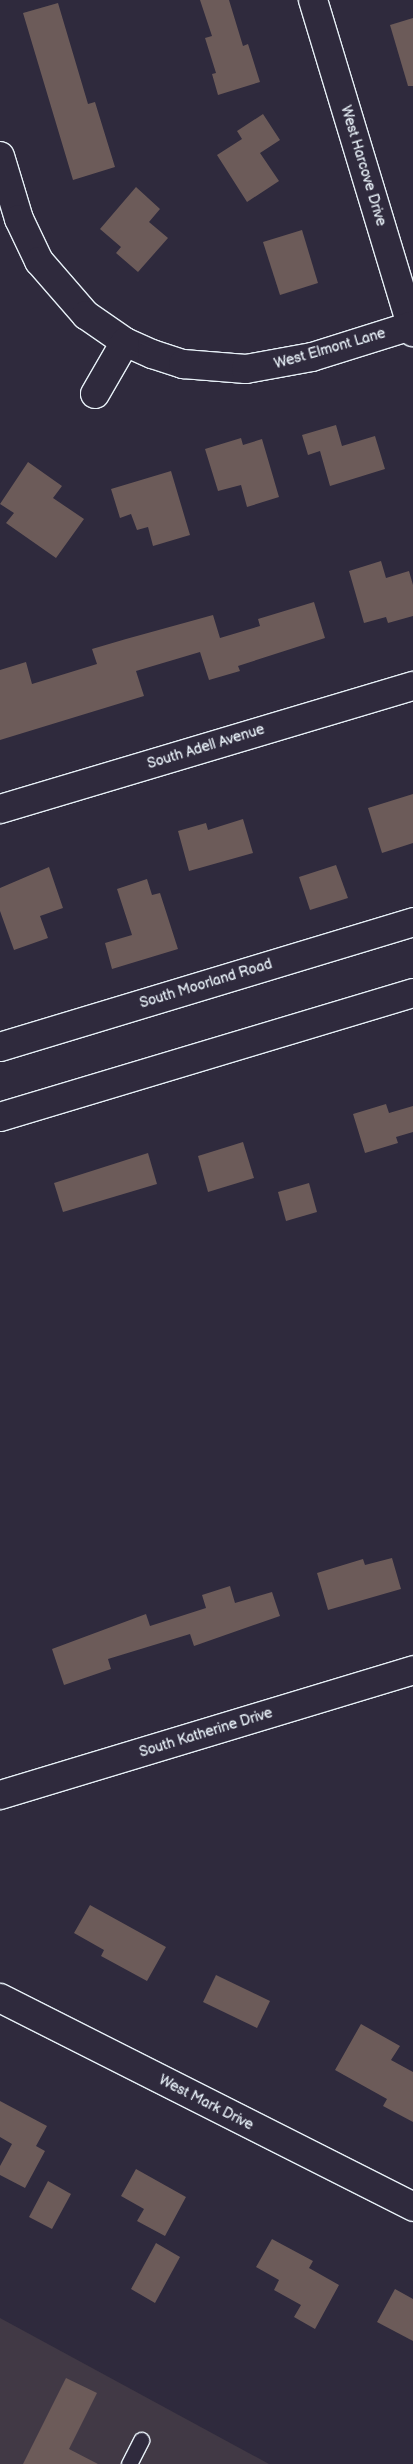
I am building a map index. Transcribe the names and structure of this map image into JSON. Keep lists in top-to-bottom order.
{
  "streets": {
    "street": [
      "West Harcove Drive",
      "West Elmont Lane",
      "South Adell Avenue",
      "South Moorland Road",
      "South Katherine Drive",
      "West Mark Drive"
    ]
  },
  "crossings": [
    ["West Harcove Drive", "West Elmont Lane"]
  ]
}
